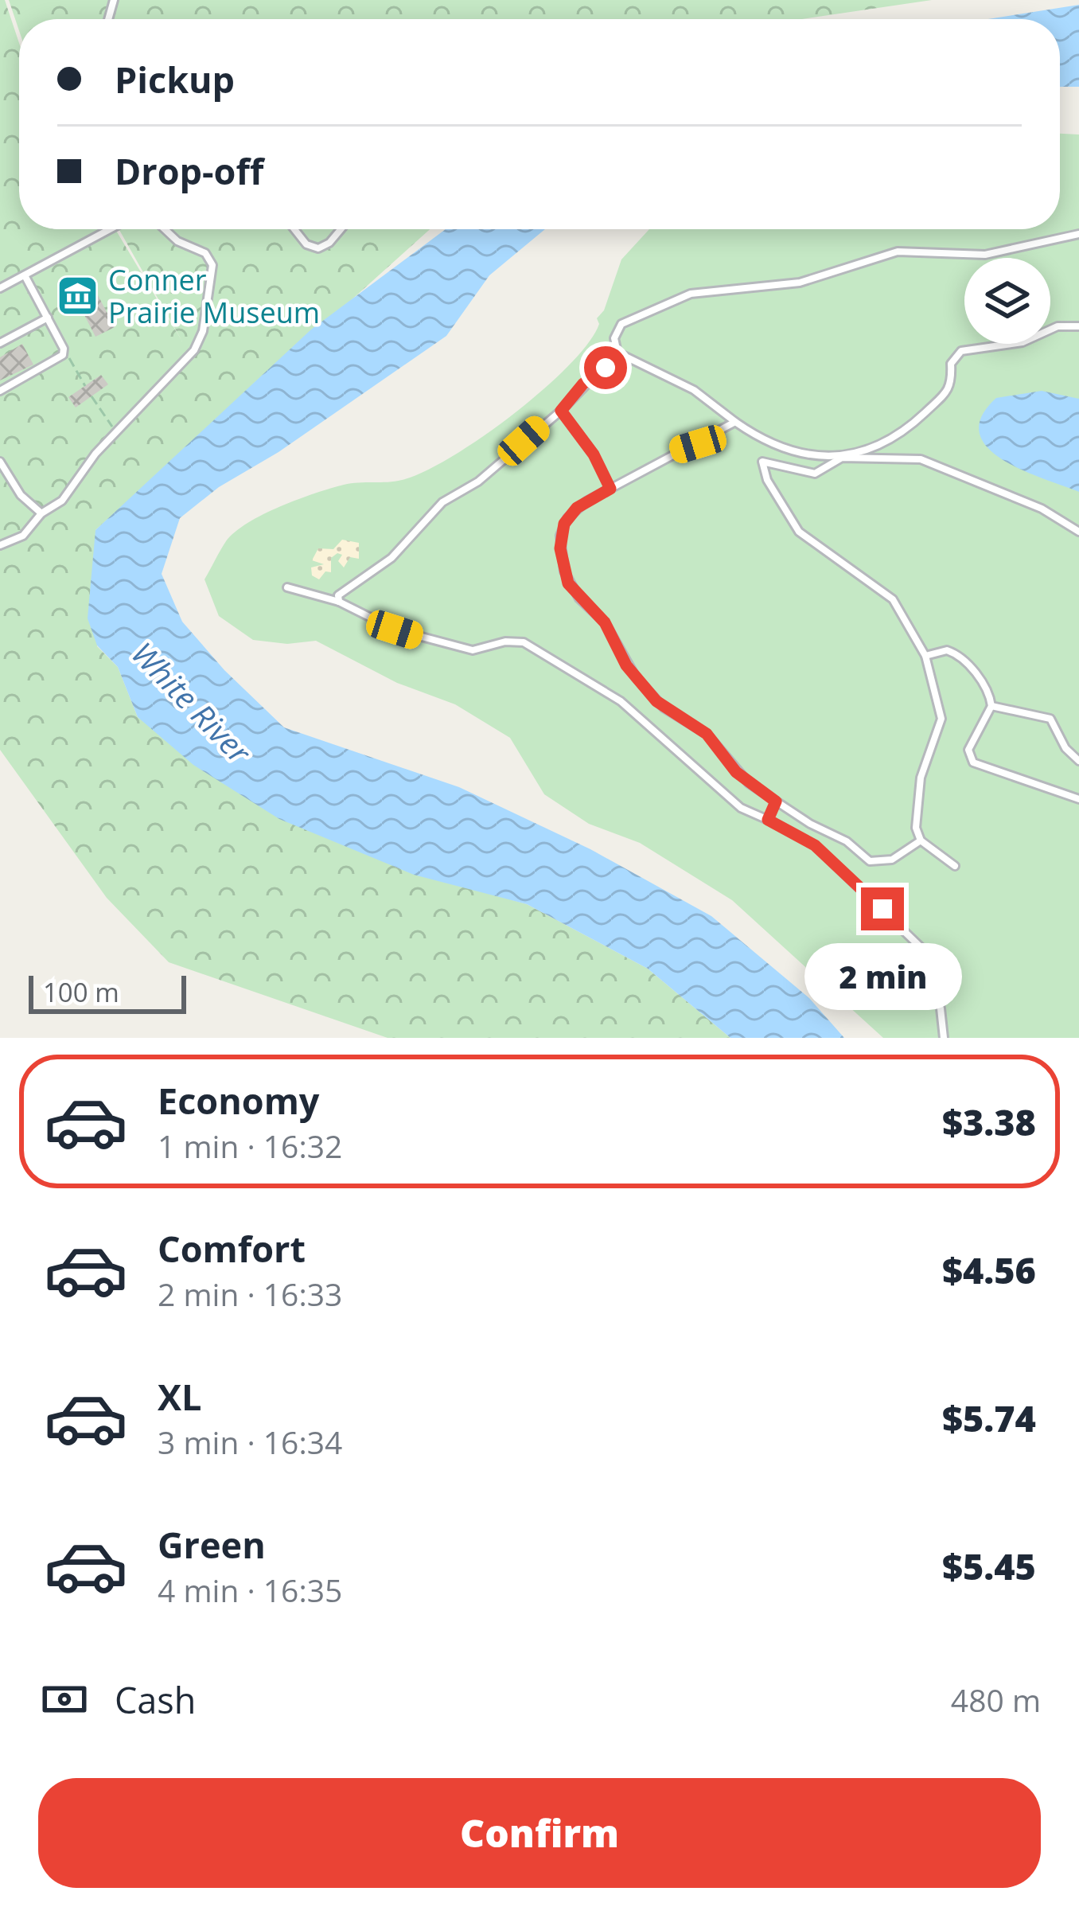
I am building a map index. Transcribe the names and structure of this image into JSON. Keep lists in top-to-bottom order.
{
  "water": ["White River"],
  "places": {
    "museum": ["Conner Prairie Museum"]
  },
  "scale_bar": "100 m",
  "page": {
    "banner": ["Pickup", "Drop-off"],
    "bubble": "2 min",
    "scale": "100 m",
    "list": [
      {
        "name": "Economy",
        "note": "1 min · 16:32",
        "value": "$3.38"
      },
      {
        "name": "Comfort",
        "note": "2 min · 16:33",
        "value": "$4.56"
      },
      {
        "name": "XL",
        "note": "3 min · 16:34",
        "value": "$5.74"
      },
      {
        "name": "Green",
        "note": "4 min · 16:35",
        "value": "$5.45"
      }
    ],
    "pay": ["Cash", "480 m"],
    "buttons": "Confirm"
  }
}
